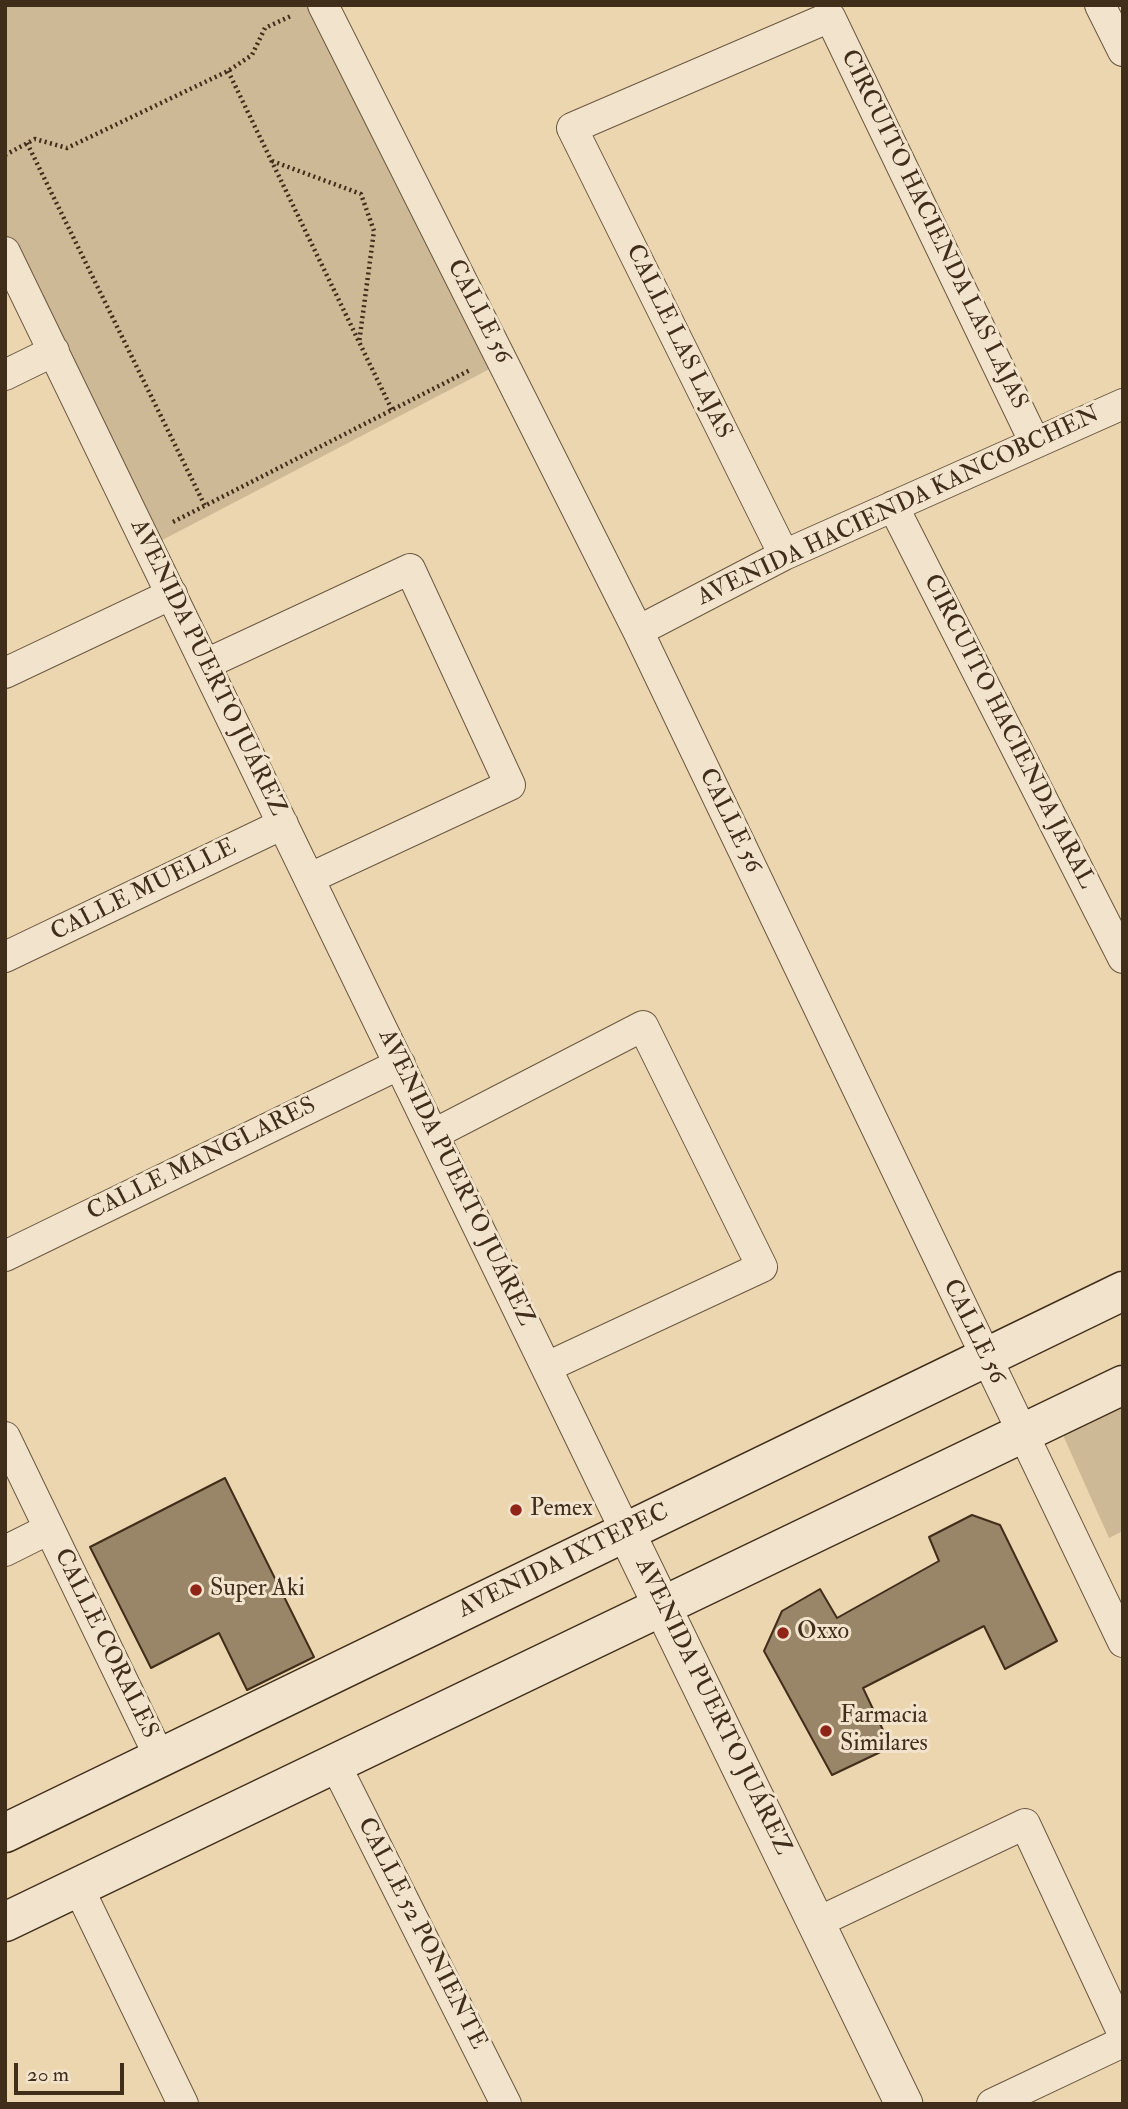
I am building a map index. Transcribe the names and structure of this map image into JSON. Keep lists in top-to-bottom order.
{
  "streets": {
    "main road": ["AVENIDA IXTEPEC"],
    "street": [
      "CIRCUITO HACIENDA LAS LAJAS",
      "CALLE 56",
      "CALLE LAS LAJAS",
      "AVENIDA HACIENDA KANCOBCHEN",
      "AVENIDA PUERTO JUÁREZ",
      "CIRCUITO HACIENDA JARAL",
      "CALLE MUELLE",
      "CALLE MANGLARES",
      "CALLE CORALES",
      "CALLE 52 PONIENTE"
    ]
  },
  "crossings": [
    ["CIRCUITO HACIENDA LAS LAJAS", "CALLE LAS LAJAS"],
    ["CIRCUITO HACIENDA LAS LAJAS", "AVENIDA HACIENDA KANCOBCHEN"],
    ["CALLE 56", "AVENIDA HACIENDA KANCOBCHEN"],
    ["CALLE 56", "AVENIDA IXTEPEC"],
    ["CALLE LAS LAJAS", "AVENIDA HACIENDA KANCOBCHEN"],
    ["AVENIDA HACIENDA KANCOBCHEN", "CIRCUITO HACIENDA JARAL"],
    ["AVENIDA PUERTO JUÁREZ", "CALLE MUELLE"],
    ["AVENIDA PUERTO JUÁREZ", "CALLE MANGLARES"],
    ["AVENIDA PUERTO JUÁREZ", "AVENIDA IXTEPEC"],
    ["AVENIDA IXTEPEC", "CALLE CORALES"]
  ],
  "places": [
    "Pemex",
    "Super Aki",
    "Oxxo",
    "Farmacia Similares"
  ],
  "scale_bar": "20 m"
}
